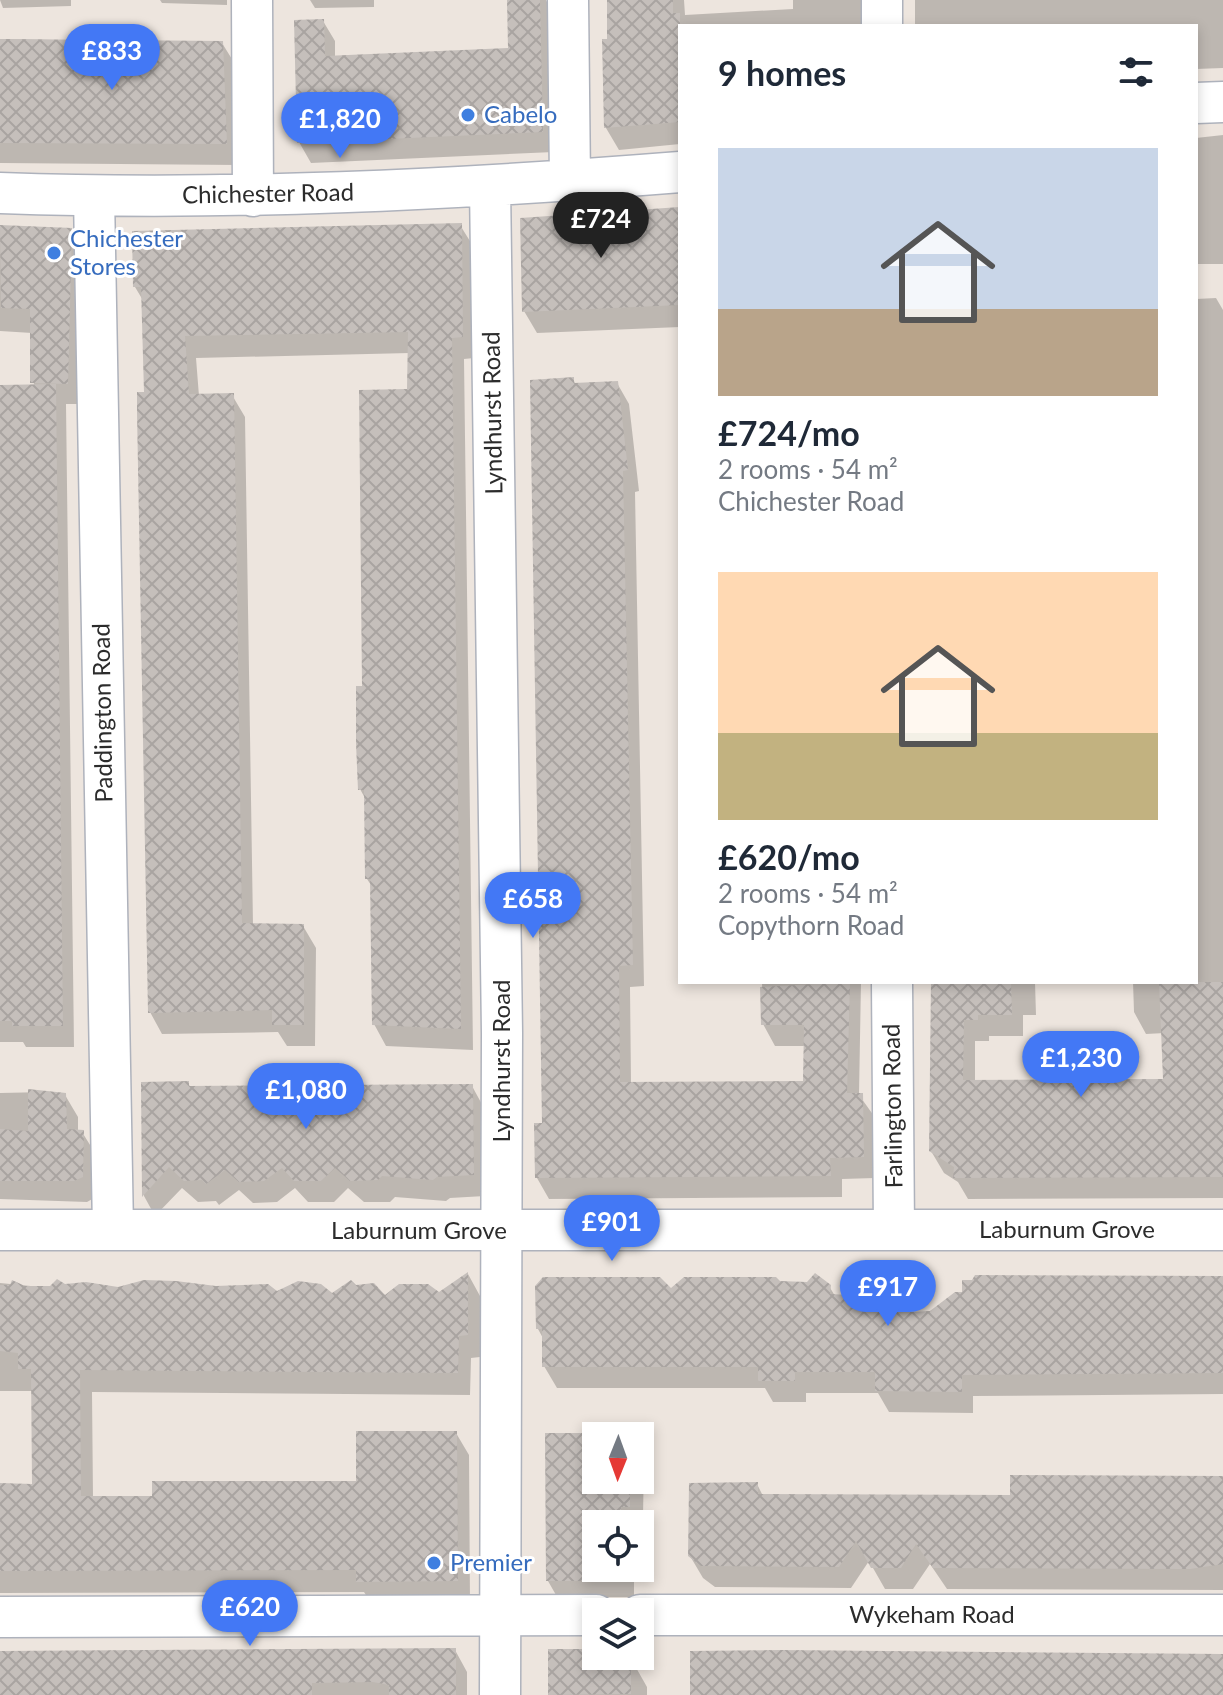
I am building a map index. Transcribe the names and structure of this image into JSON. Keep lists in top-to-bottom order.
{
  "streets": {
    "street": [
      "Chichester Road",
      "Lyndhurst Road",
      "Paddington Road",
      "Farlington Road",
      "Laburnum Grove",
      "Wykeham Road"
    ]
  },
  "crossings": [
    ["Chichester Road", "Lyndhurst Road"],
    ["Chichester Road", "Paddington Road"],
    ["Lyndhurst Road", "Laburnum Grove"],
    ["Paddington Road", "Laburnum Grove"],
    ["Farlington Road", "Laburnum Grove"]
  ],
  "places": ["Cabelo", "Chichester Stores", "Premier"],
  "north": "bottom",
  "page": {
    "price": [
      "£833",
      "£1,820",
      "£724",
      "£658",
      "£1,230",
      "£1,080",
      "£901",
      "£917",
      "£620"
    ],
    "heading": "9 homes",
    "list": [
      {
        "name": "£724/mo",
        "note": "2 rooms · 54 m² · Chichester Road"
      },
      {
        "name": "£620/mo",
        "note": "2 rooms · 54 m² · Copythorn Road"
      }
    ]
  }
}
